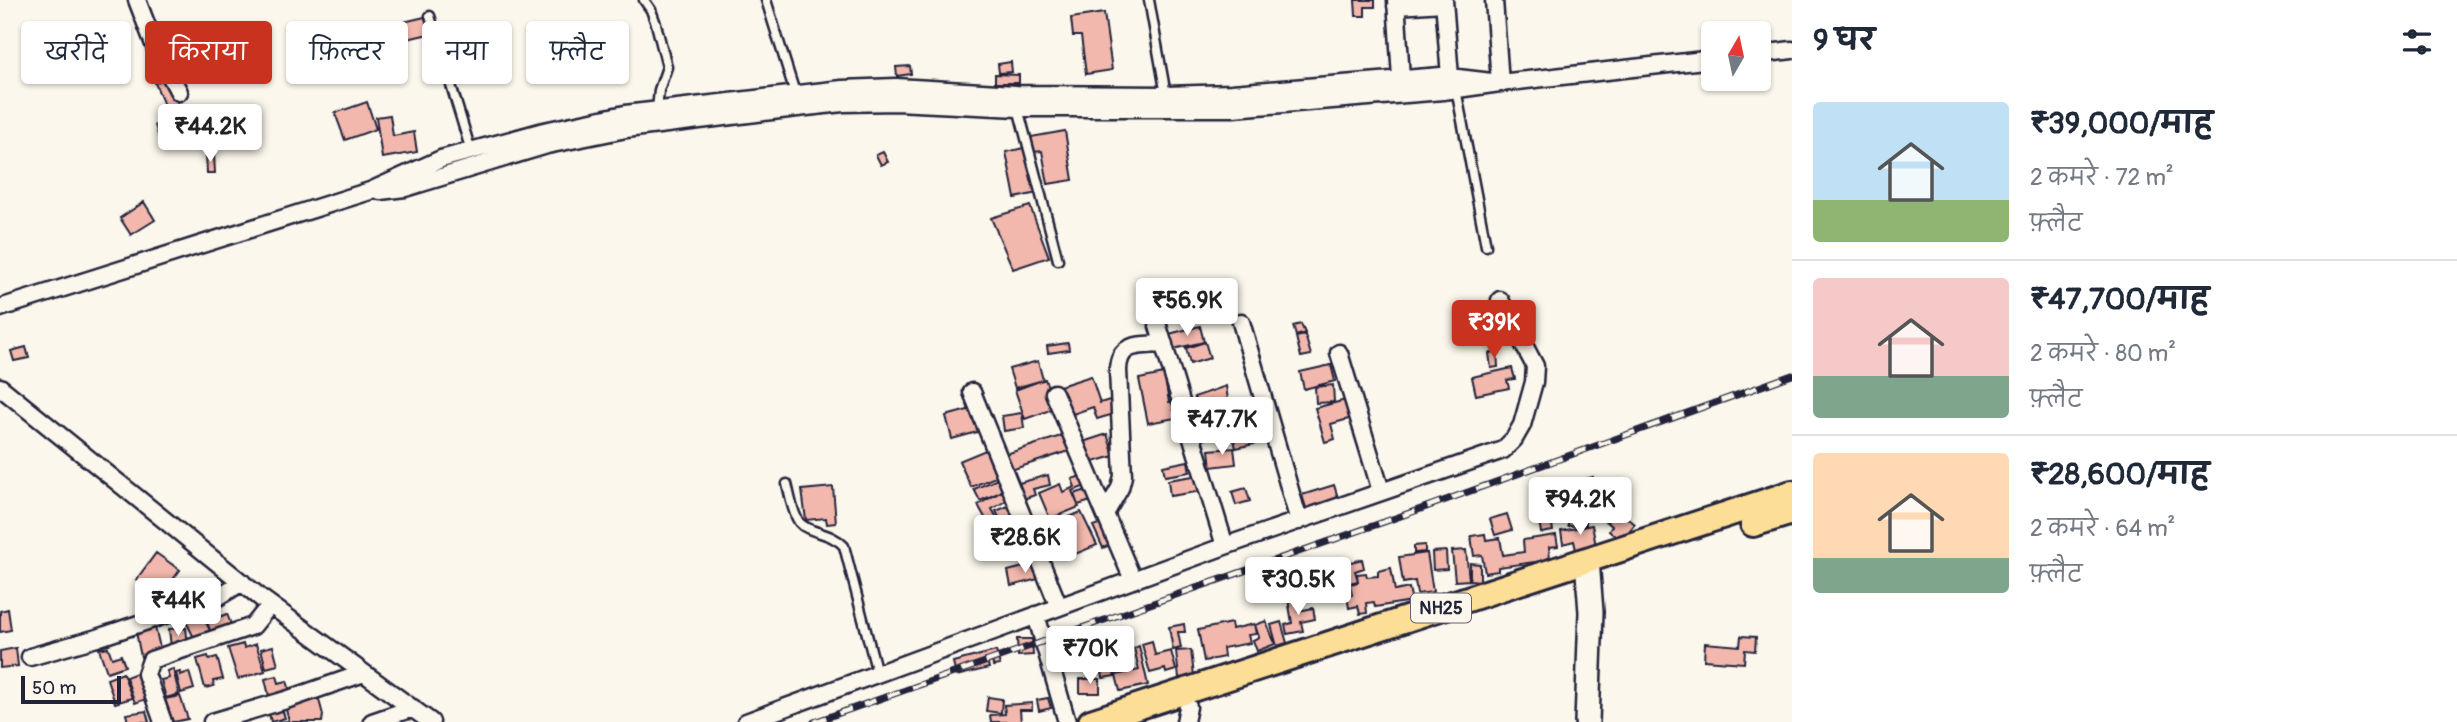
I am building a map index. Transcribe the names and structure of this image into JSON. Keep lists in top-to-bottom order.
{
  "streets": {
    "main road": ["NH25"]
  },
  "scale_bar": "50 m",
  "north": "top",
  "page": {
    "heading": "9 घर",
    "chip": [
      "खरीदें",
      "किराया",
      "फ़िल्टर",
      "नया",
      "फ़्लैट"
    ],
    "list": [
      {
        "name": "₹39,000/माह",
        "note": "2 कमरे · 72 m² · फ़्लैट"
      },
      {
        "name": "₹47,700/माह",
        "note": "2 कमरे · 80 m² · फ़्लैट"
      },
      {
        "name": "₹28,600/माह",
        "note": "2 कमरे · 64 m² · फ़्लैट"
      }
    ],
    "price": [
      "₹44.2K",
      "₹56.9K",
      "₹39K",
      "₹47.7K",
      "₹94.2K",
      "₹28.6K",
      "₹30.5K",
      "₹44K",
      "₹70K"
    ],
    "scale": "50 m"
  }
}
